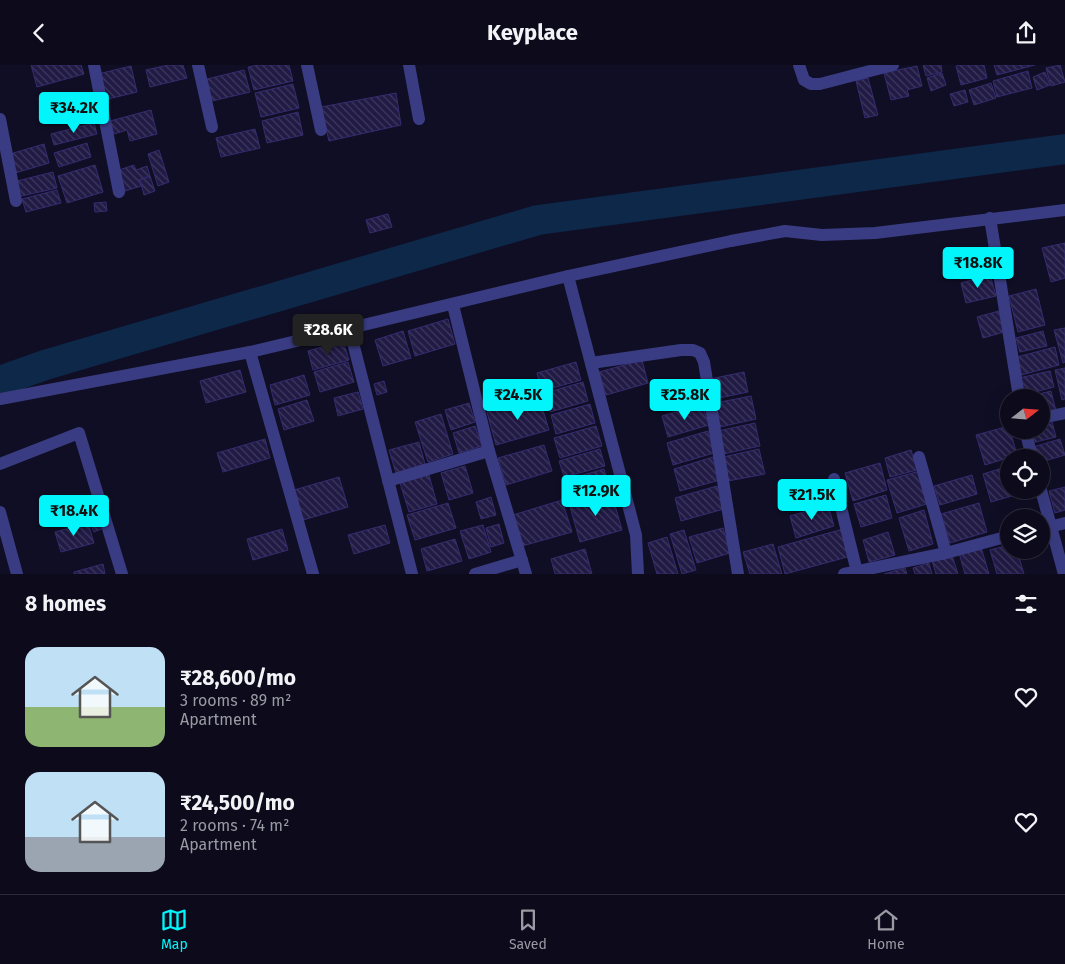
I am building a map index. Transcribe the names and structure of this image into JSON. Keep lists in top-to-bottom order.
{
  "north": "right",
  "page": {
    "header": "Keyplace",
    "price": [
      "₹34.2K",
      "₹18.8K",
      "₹28.6K",
      "₹24.5K",
      "₹25.8K",
      "₹12.9K",
      "₹21.5K",
      "₹18.4K"
    ],
    "heading": "8 homes",
    "list": [
      {
        "name": "₹28,600/mo",
        "note": "3 rooms · 89 m² · Apartment"
      },
      {
        "name": "₹24,500/mo",
        "note": "2 rooms · 74 m² · Apartment"
      }
    ],
    "tabs": ["Map", "Saved", "Home"]
  }
}
